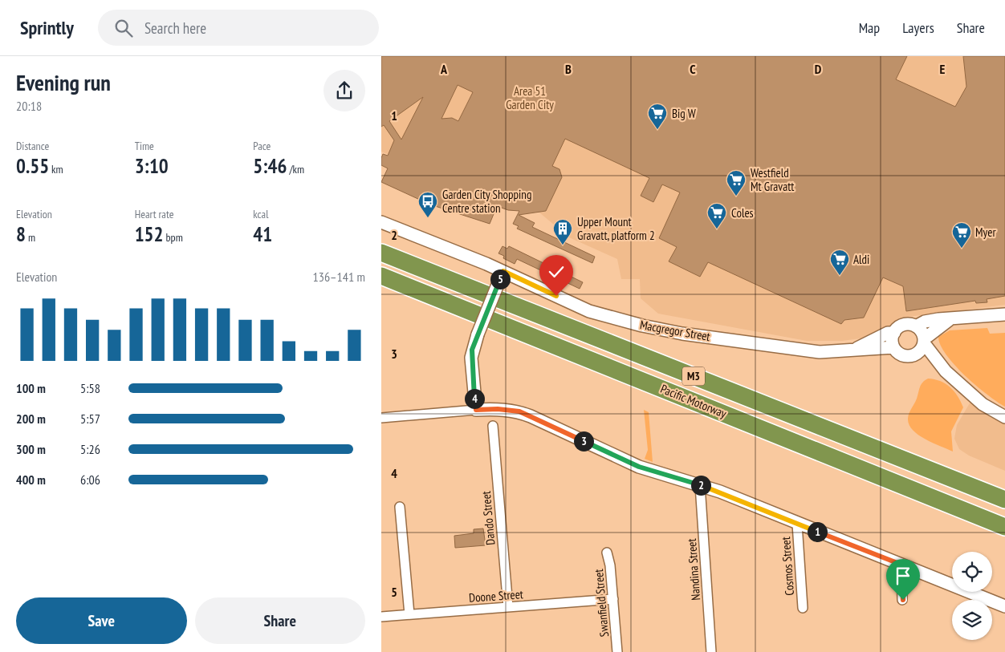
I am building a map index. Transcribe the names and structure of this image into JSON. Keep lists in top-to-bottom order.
{
  "streets": {
    "highway": ["M3", "Pacific Motorway"],
    "street": [
      "Macgregor Street",
      "Dando Street",
      "Cosmos Street",
      "Nandina Street",
      "Doone Street",
      "Swanfield Street"
    ]
  },
  "crossings": [
    ["Dando Street", "Doone Street"],
    ["Doone Street", "Swanfield Street"]
  ],
  "parks": ["Area 51 Garden City"],
  "places": {
    "supermarket": [
      "Big W",
      "Westfield Mt Gravatt",
      "Coles",
      "Myer",
      "Aldi"
    ],
    "bus stop": ["Garden City Shopping Centre station"],
    "building": ["Upper Mount Gravatt, platform 2"]
  },
  "page": {
    "header": "Sprintly",
    "search": "Search here",
    "nav": ["Map", "Layers", "Share"],
    "heading": ["Evening run", "20:18"],
    "stats": [
      ["Distance", "0.55 km"],
      ["Time", "3:10"],
      ["Pace", "5:46 /km"],
      ["Elevation", "8 m"],
      ["Heart rate", "152 bpm"],
      ["kcal", "41"]
    ],
    "chart": ["Elevation", "136–141 m"],
    "pins": [
      "5",
      "4",
      "3",
      "2",
      "1"
    ],
    "list": [
      {
        "name": "100 m",
        "note": "5:58"
      },
      {
        "name": "200 m",
        "note": "5:57"
      },
      {
        "name": "300 m",
        "note": "5:26"
      },
      {
        "name": "400 m",
        "note": "6:06"
      }
    ],
    "buttons": ["Save", "Share"]
  },
  "grid": {
    "columns": [
      "A",
      "B",
      "C",
      "D",
      "E"
    ],
    "rows": [
      "1",
      "2",
      "3",
      "4",
      "5"
    ]
  }
}
